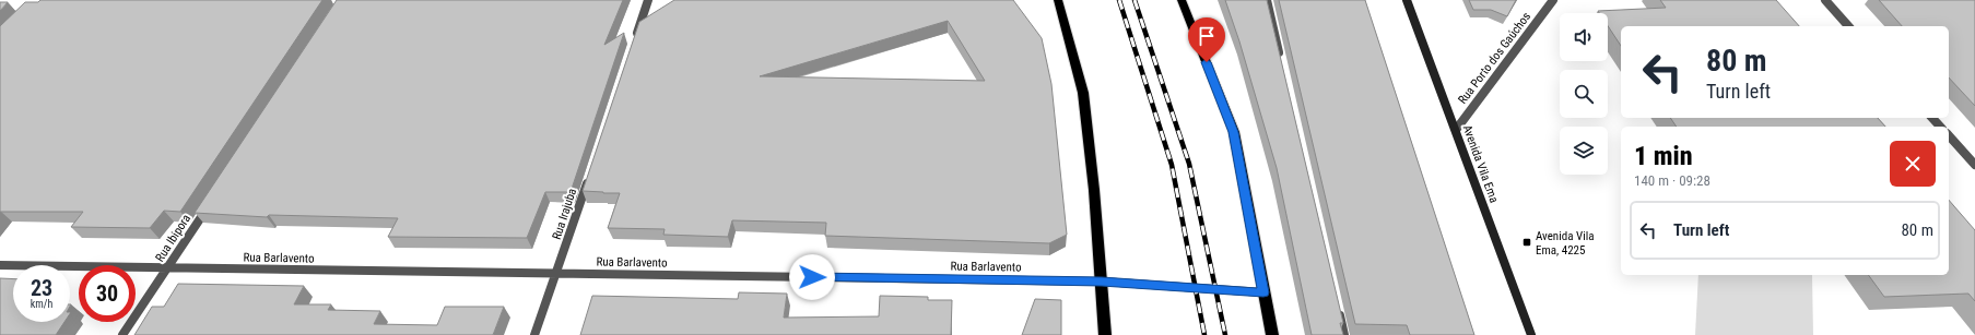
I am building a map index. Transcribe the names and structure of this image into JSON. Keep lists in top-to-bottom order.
{
  "streets": {
    "main road": ["Avenida Vila Ema"],
    "street": [
      "Rua Porto dos Gaúchos",
      "Rua Irajuba",
      "Rua Ibipora",
      "Rua Barlavento"
    ]
  },
  "crossings": [
    ["Rua Porto dos Gaúchos", "Avenida Vila Ema"],
    ["Rua Irajuba", "Rua Barlavento"],
    ["Rua Ibipora", "Rua Barlavento"]
  ],
  "places": {
    "transit": ["Avenida Vila Ema, 4225"]
  },
  "page": {
    "turn": ["80 m", "Turn left"],
    "heading": ["1 min", "140 m · 09:28"],
    "list": [
      {
        "name": "Turn left",
        "value": "80 m"
      }
    ],
    "speed": "23 km/h",
    "limit": "30"
  }
}
